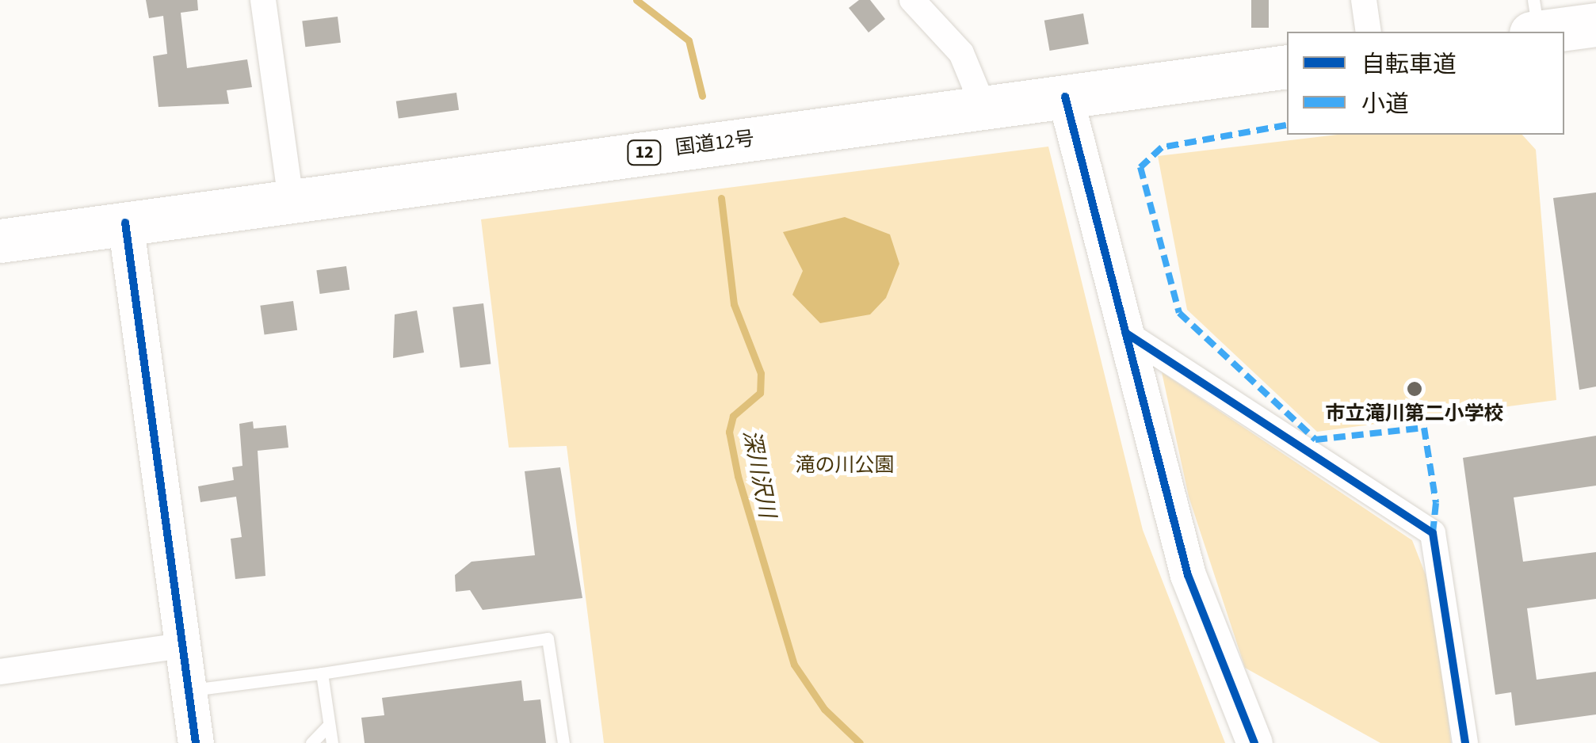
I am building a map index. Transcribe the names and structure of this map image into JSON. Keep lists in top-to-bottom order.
{
  "streets": {
    "highway": ["国道12号", "12"]
  },
  "water": ["深川沢川"],
  "parks": ["滝の川公園"],
  "places": ["市立滝川第二小学校"],
  "legend": ["自転車道", "小道"]
}
